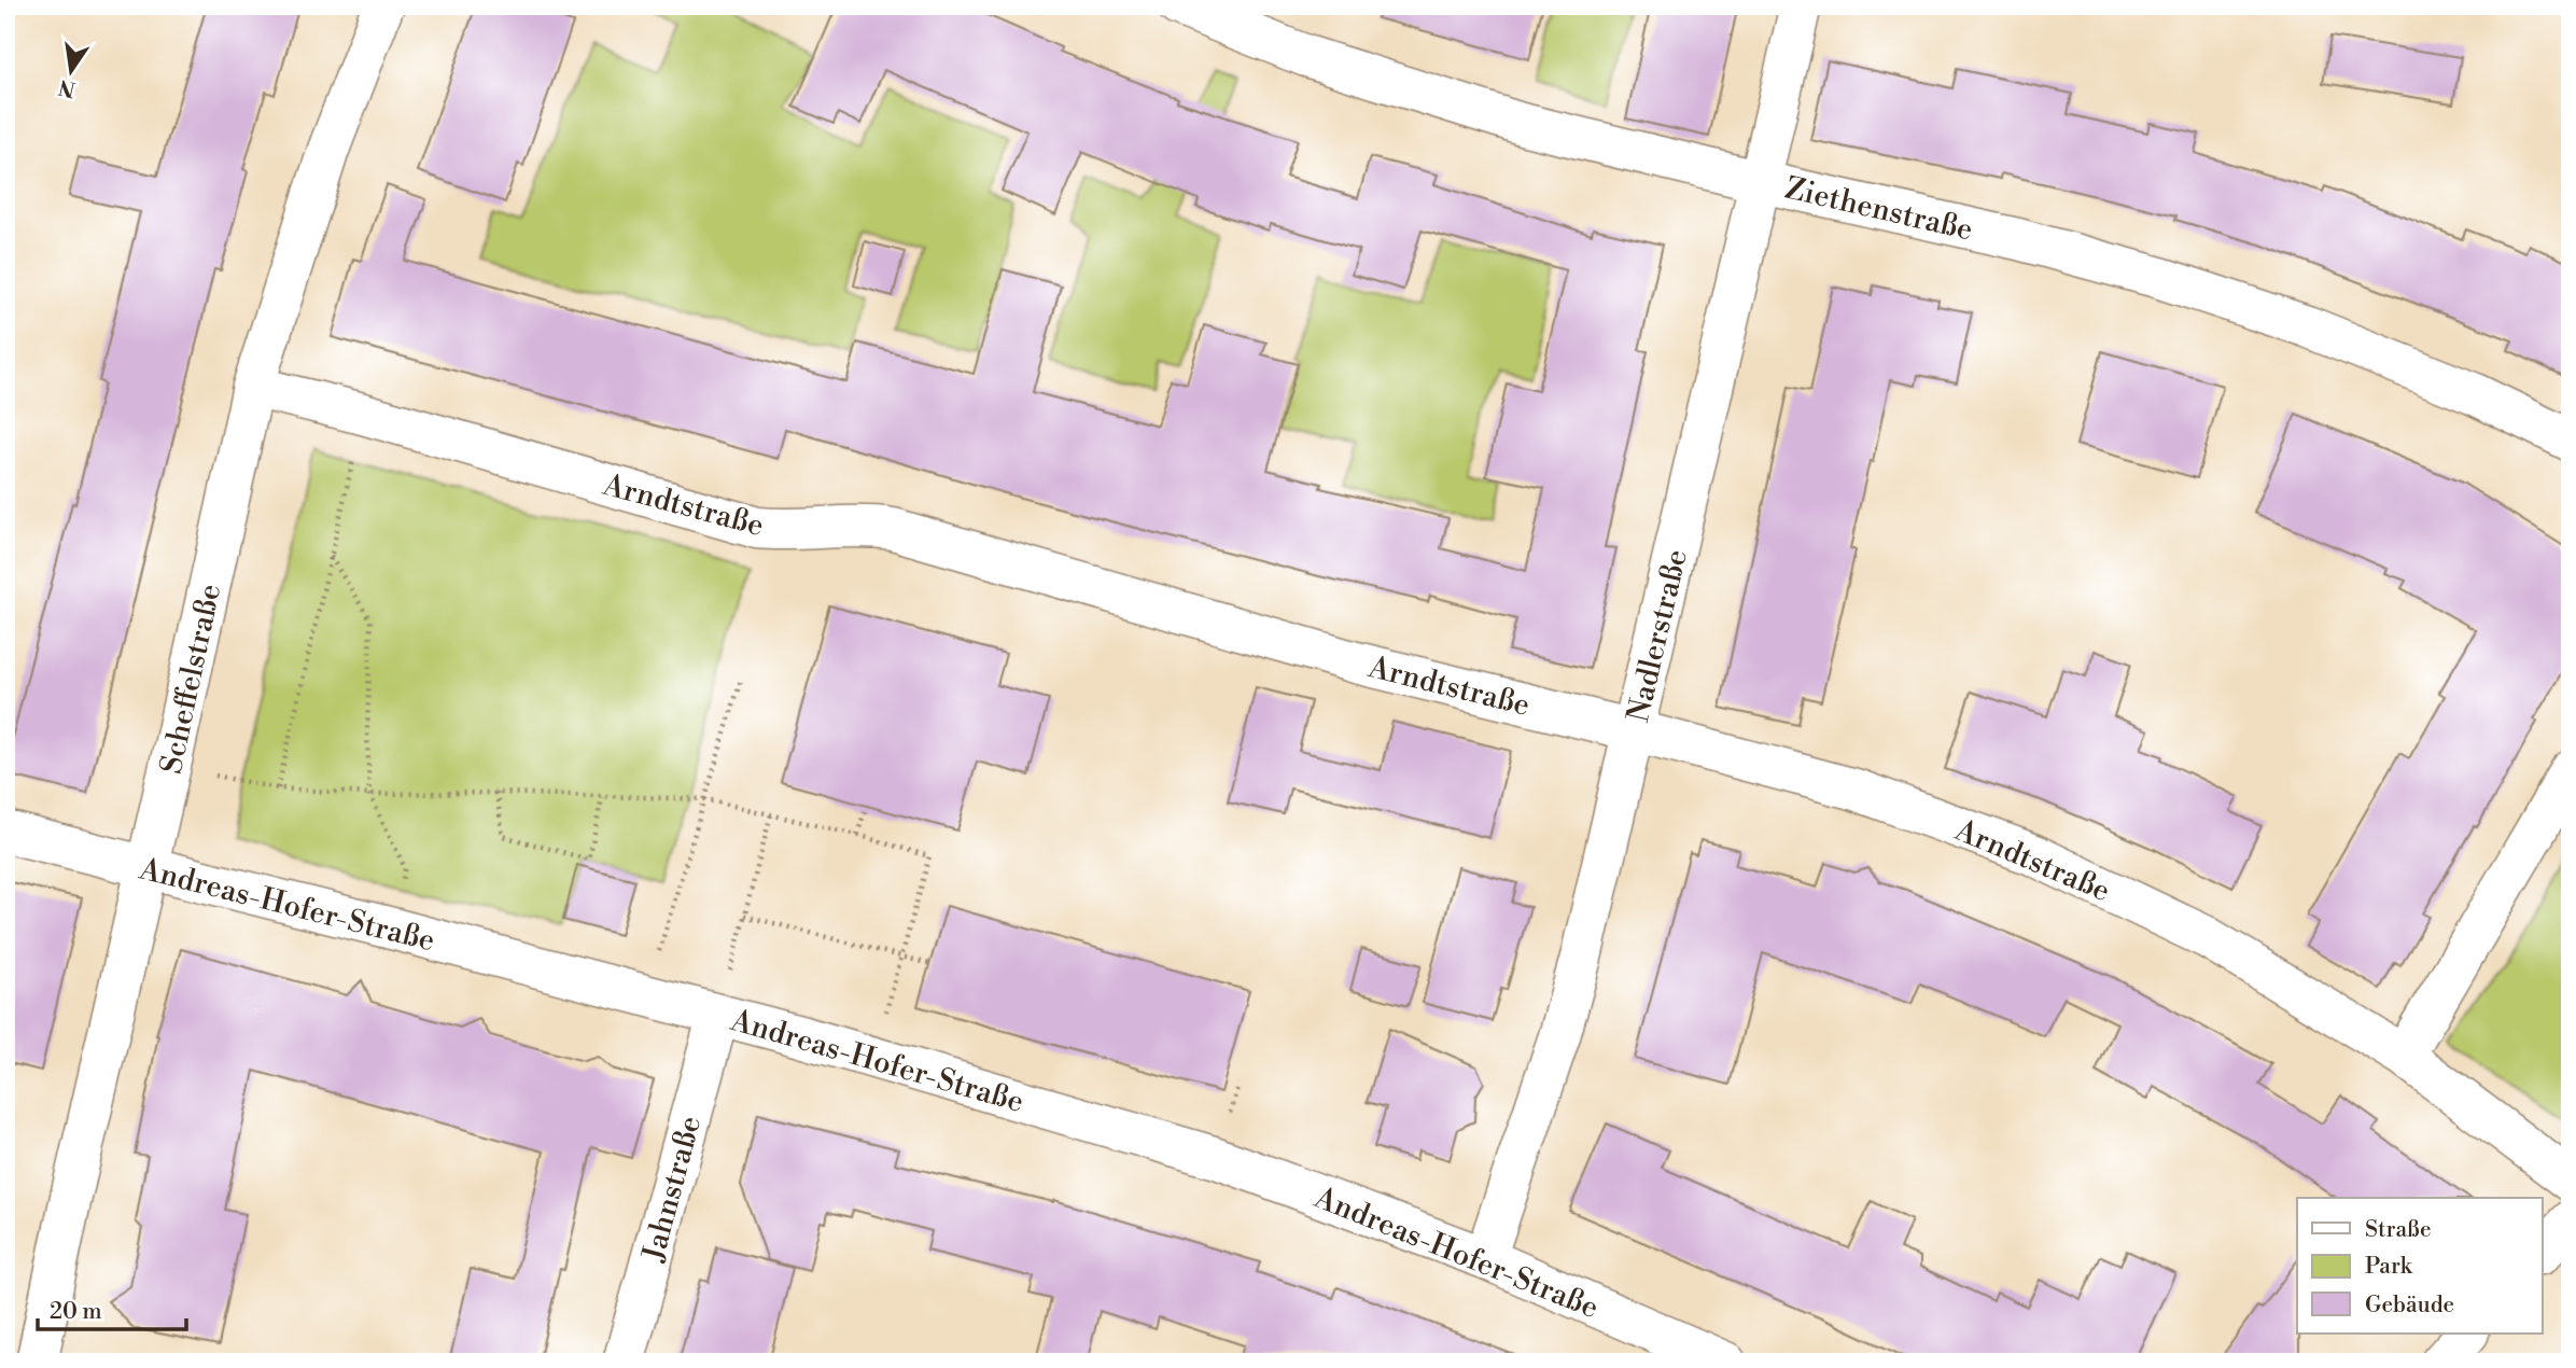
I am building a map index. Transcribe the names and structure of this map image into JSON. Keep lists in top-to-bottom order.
{
  "streets": {
    "street": [
      "Ziethenstraße",
      "Arndtstraße",
      "Nadlerstraße",
      "Scheffelstraße",
      "Andreas-Hofer-Straße",
      "Jahnstraße"
    ]
  },
  "crossings": [
    ["Ziethenstraße", "Nadlerstraße"],
    ["Arndtstraße", "Nadlerstraße"],
    ["Arndtstraße", "Scheffelstraße"],
    ["Nadlerstraße", "Andreas-Hofer-Straße"],
    ["Scheffelstraße", "Andreas-Hofer-Straße"],
    ["Andreas-Hofer-Straße", "Jahnstraße"]
  ],
  "legend": ["Straße", "Park", "Gebäude"],
  "scale_bar": "20 m",
  "north": "bottom"
}
